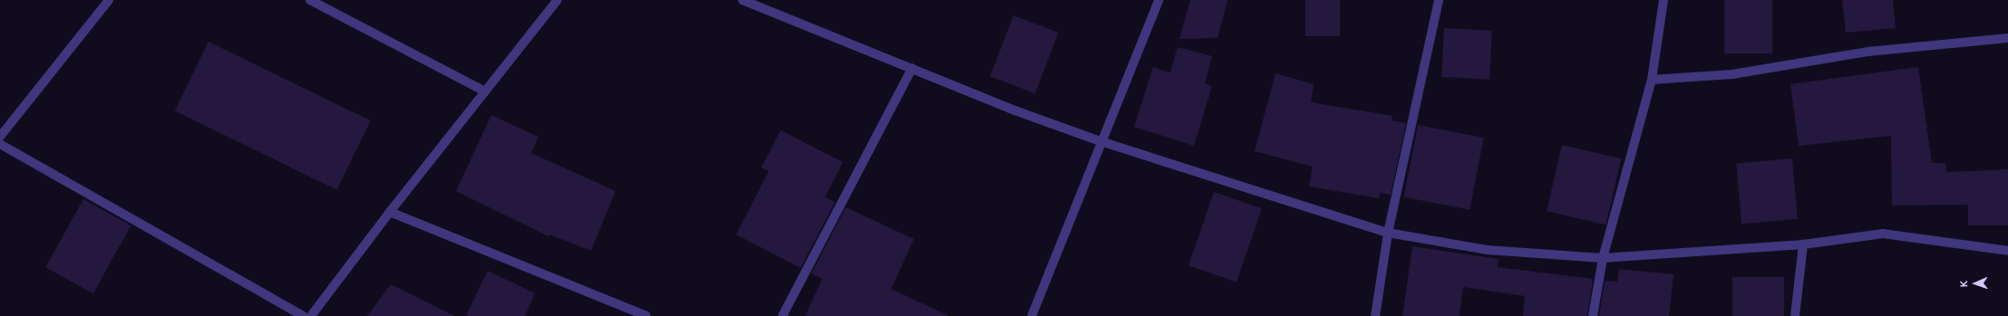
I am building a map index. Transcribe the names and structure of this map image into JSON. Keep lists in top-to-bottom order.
{
  "north": "left"
}
